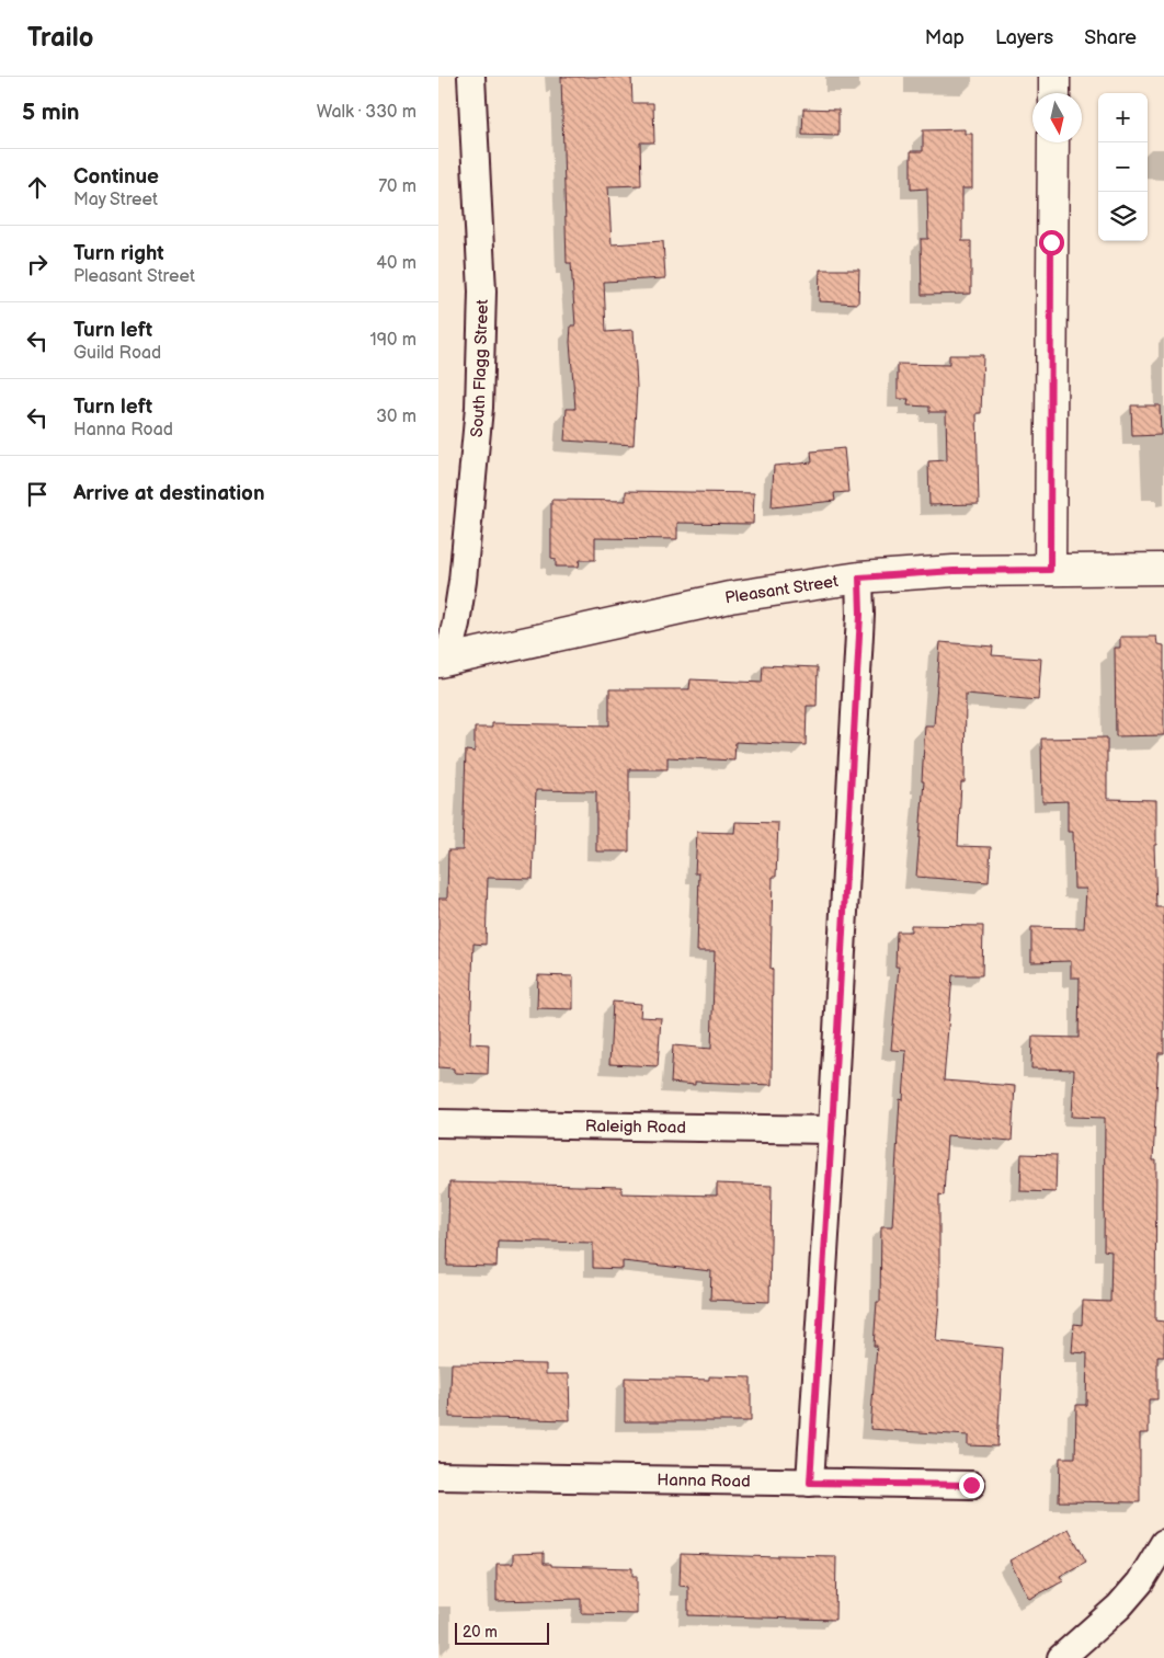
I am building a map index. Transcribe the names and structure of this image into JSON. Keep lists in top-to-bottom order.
{
  "streets": {
    "main road": ["Pleasant Street"],
    "street": ["South Flagg Street", "Raleigh Road", "Hanna Road"]
  },
  "crossings": [
    ["South Flagg Street", "Pleasant Street"]
  ],
  "scale_bar": "20 m",
  "north": "bottom",
  "page": {
    "header": "Trailo",
    "nav": ["Map", "Layers", "Share"],
    "heading": ["5 min", "Walk · 330 m"],
    "map_buttons": ["+", "−"],
    "list": [
      ["Continue", "May Street", "70 m"],
      ["Turn right", "Pleasant Street", "40 m"],
      ["Turn left", "Guild Road", "190 m"],
      ["Turn left", "Hanna Road", "30 m"],
      "Arrive at destination"
    ],
    "scale": "20 m"
  }
}
